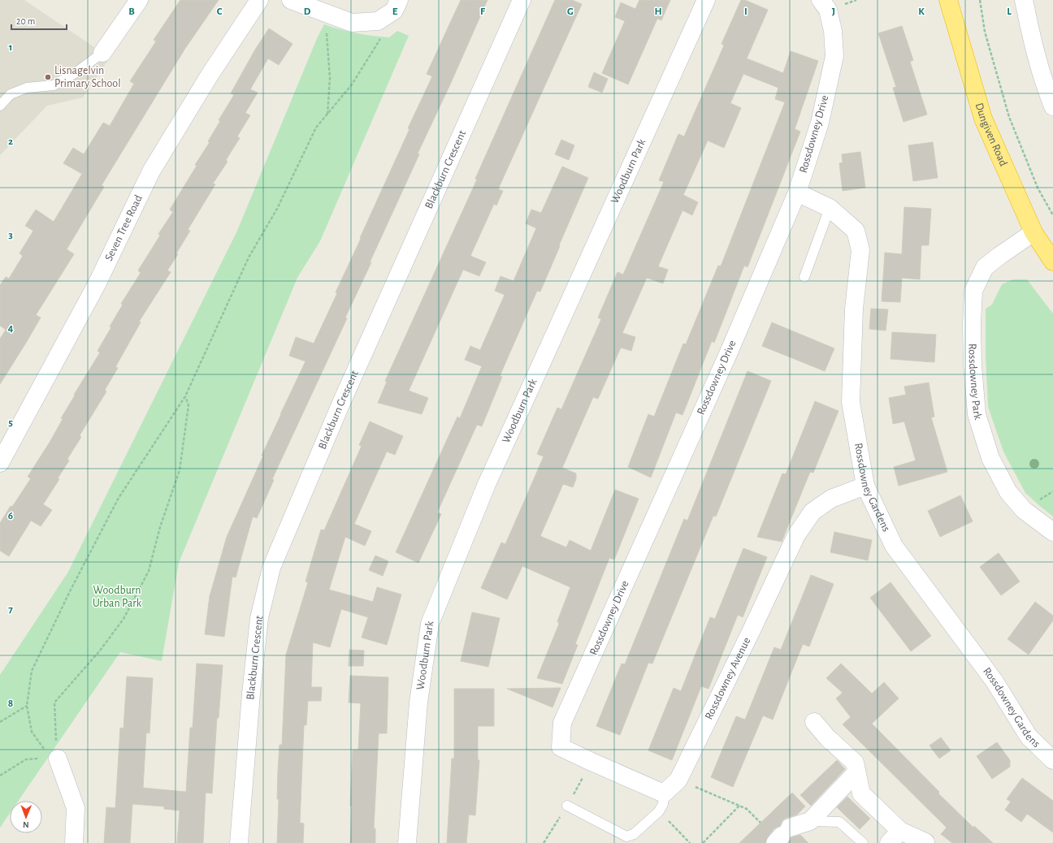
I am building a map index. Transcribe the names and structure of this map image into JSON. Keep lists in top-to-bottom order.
{
  "streets": {
    "highway": ["Dungiven Road"],
    "street": [
      "Rossdowney Drive",
      "Blackburn Crescent",
      "Woodburn Park",
      "Seven Tree Road",
      "Rossdowney Park",
      "Rossdowney Gardens",
      "Rossdowney Avenue"
    ]
  },
  "crossings": [
    ["Rossdowney Drive", "Rossdowney Gardens"],
    ["Rossdowney Drive", "Rossdowney Avenue"],
    ["Dungiven Road", "Rossdowney Park"],
    ["Rossdowney Gardens", "Rossdowney Avenue"]
  ],
  "parks": ["Woodburn Urban Park"],
  "places": ["Lisnagelvin Primary School"],
  "scale_bar": "20 m",
  "north": "bottom",
  "grid": {
    "columns": [
      "B",
      "C",
      "D",
      "E",
      "F",
      "G",
      "H",
      "I",
      "J",
      "K",
      "L"
    ],
    "rows": [
      "1",
      "2",
      "3",
      "4",
      "5",
      "6",
      "7",
      "8"
    ]
  }
}
